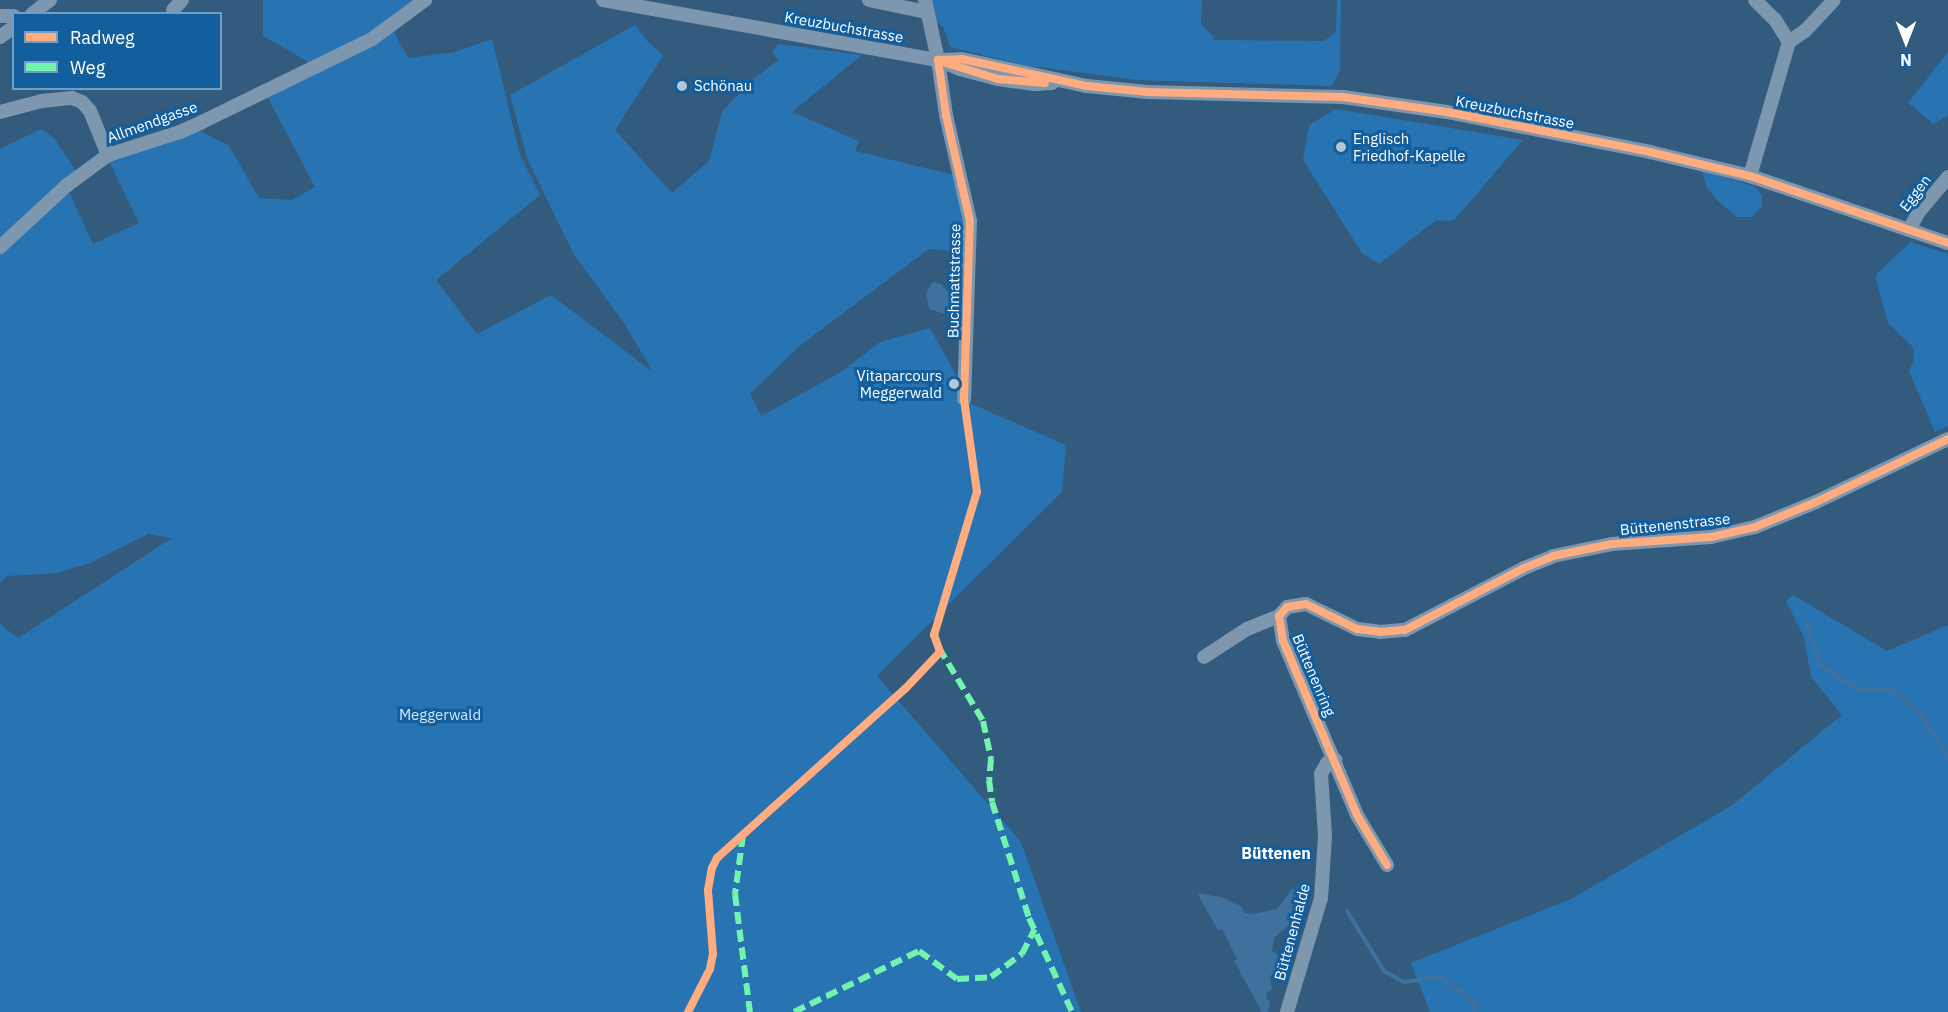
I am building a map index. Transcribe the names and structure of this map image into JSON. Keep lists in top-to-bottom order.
{
  "streets": {
    "street": [
      "Kreuzbuchstrasse",
      "Allmendgasse",
      "Eggen",
      "Buchmattstrasse",
      "Büttenenstrasse",
      "Büttenenring",
      "Büttenenhalde"
    ]
  },
  "crossings": [
    ["Kreuzbuchstrasse", "Eggen"],
    ["Kreuzbuchstrasse", "Buchmattstrasse"],
    ["Büttenenstrasse", "Büttenenring"],
    ["Büttenenring", "Büttenenhalde"]
  ],
  "districts": ["Büttenen"],
  "parks": ["Meggerwald"],
  "places": ["Schönau", "Englisch Friedhof-Kapelle", "Vitaparcours Meggerwald"],
  "legend": ["Radweg", "Weg"],
  "north": "bottom"
}
